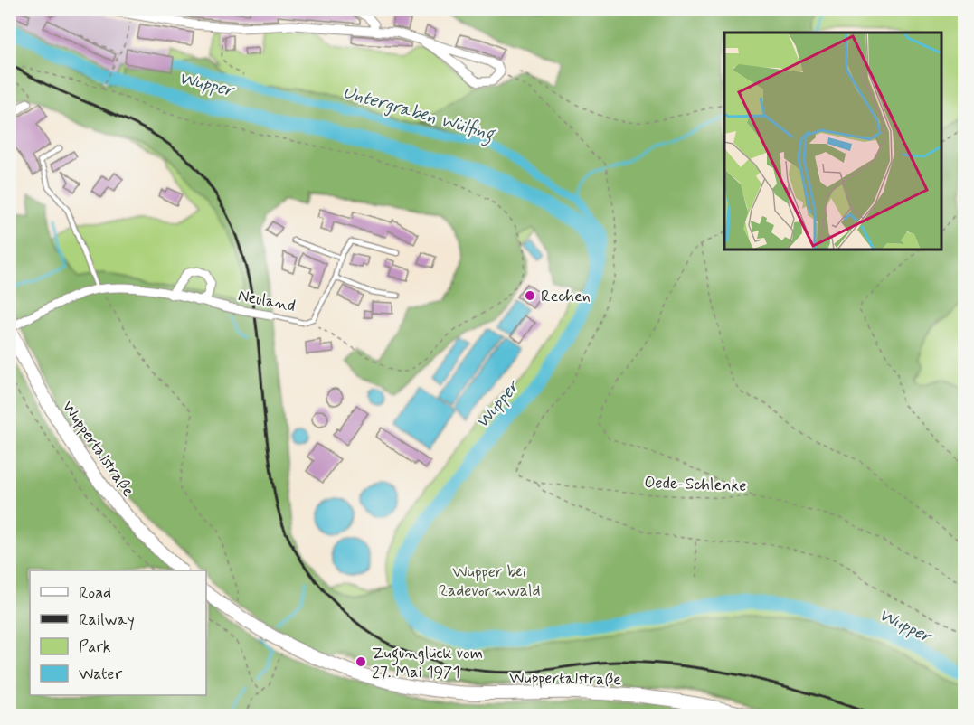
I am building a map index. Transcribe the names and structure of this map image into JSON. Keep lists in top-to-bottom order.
{
  "streets": {
    "main road": ["Wuppertalstraße"],
    "street": ["Neuland"],
    "path": ["Oede-Schlenke"]
  },
  "crossings": [
    ["Neuland", "Wuppertalstraße"]
  ],
  "water": ["Wupper", "Untergraben Wülfing"],
  "parks": ["Wupper bei Radevormwald"],
  "places": ["Rechen", "Zugunglück vom 27. Mai 1971"],
  "legend": [
    "Road",
    "Railway",
    "Park",
    "Water"
  ]
}
